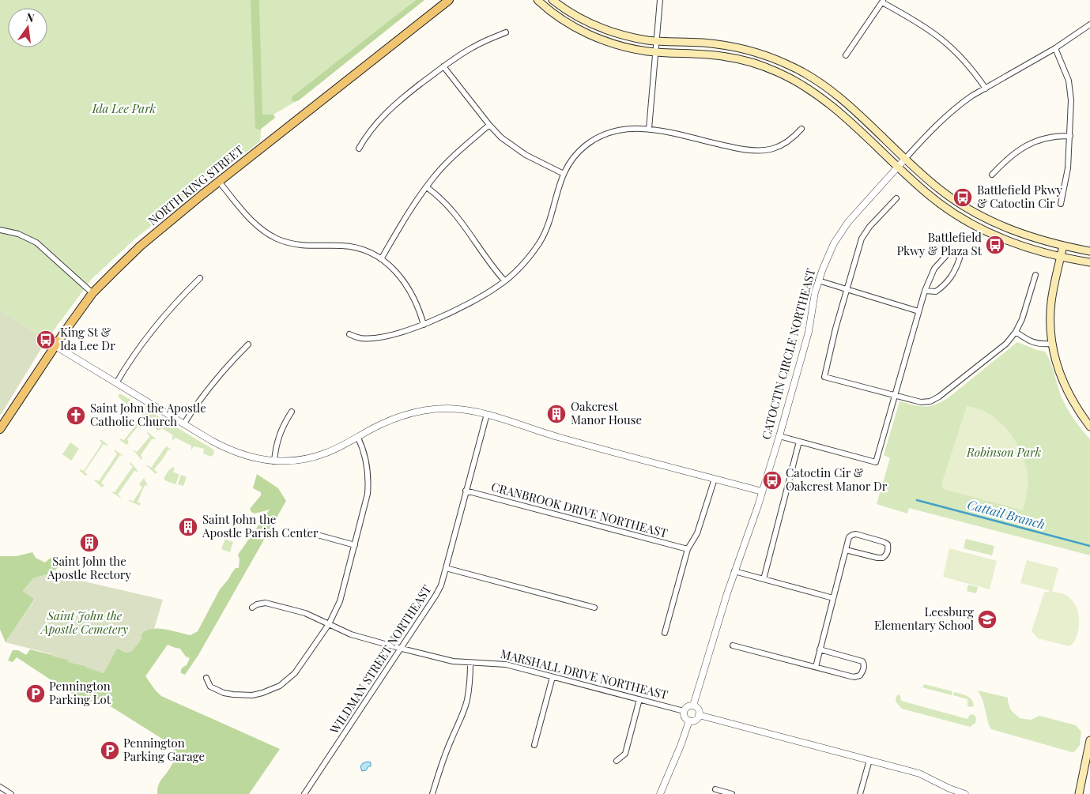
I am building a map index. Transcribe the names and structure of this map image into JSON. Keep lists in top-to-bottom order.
{
  "streets": {
    "main road": ["NORTH KING STREET"],
    "street": [
      "CATOCTIN CIRCLE NORTHEAST",
      "CRANBROOK DRIVE NORTHEAST",
      "WILDMAN STREET NORTHEAST",
      "MARSHALL DRIVE NORTHEAST"
    ]
  },
  "crossings": [
    ["CATOCTIN CIRCLE NORTHEAST", "MARSHALL DRIVE NORTHEAST"],
    ["CRANBROOK DRIVE NORTHEAST", "WILDMAN STREET NORTHEAST"],
    ["WILDMAN STREET NORTHEAST", "MARSHALL DRIVE NORTHEAST"]
  ],
  "water": ["Cattail Branch"],
  "parks": ["Ida Lee Park", "Robinson Park", "Saint John the Apostle Cemetery"],
  "places": {
    "bus stop": [
      "Battlefield Pkwy & Catoctin Cir",
      "Battlefield Pkwy & Plaza St",
      "King St & Ida Lee Dr",
      "Catoctin Cir & Oakcrest Manor Dr"
    ],
    "building": ["Oakcrest Manor House", "Saint John the Apostle Parish Center", "Saint John the Apostle Rectory"],
    "church": ["Saint John the Apostle Catholic Church"],
    "school or university": ["Leesburg Elementary School"],
    "parking": ["Pennington Parking Lot", "Pennington Parking Garage"]
  },
  "north": "top"
}
